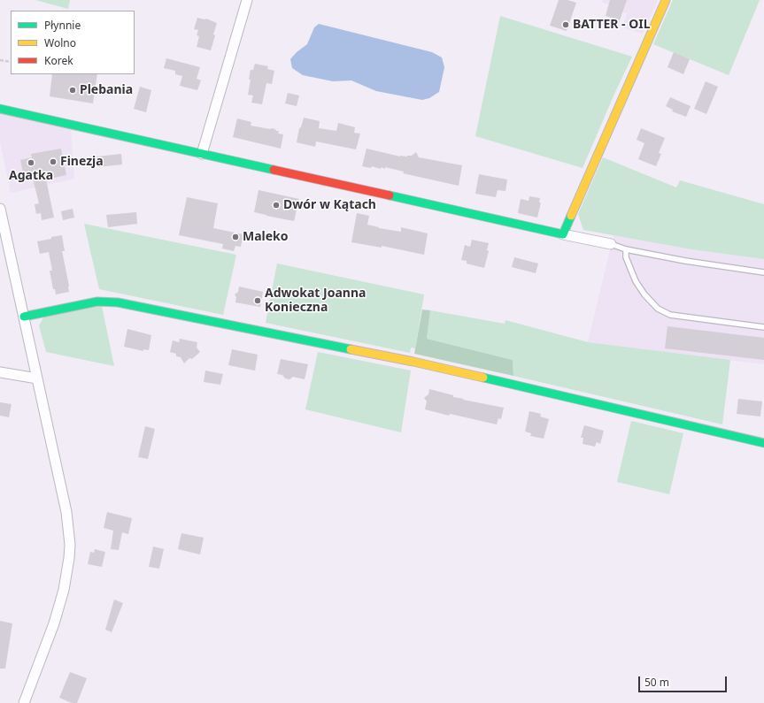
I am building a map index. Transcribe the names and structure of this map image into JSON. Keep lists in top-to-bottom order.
{
  "places": [
    "BATTER - OIL",
    "Plebania",
    "Finezja",
    "Agatka",
    "Dwór w Kątach",
    "Maleko",
    "Adwokat Joanna Konieczna"
  ],
  "legend": ["Płynnie", "Wolno", "Korek"],
  "scale_bar": "50 m"
}
